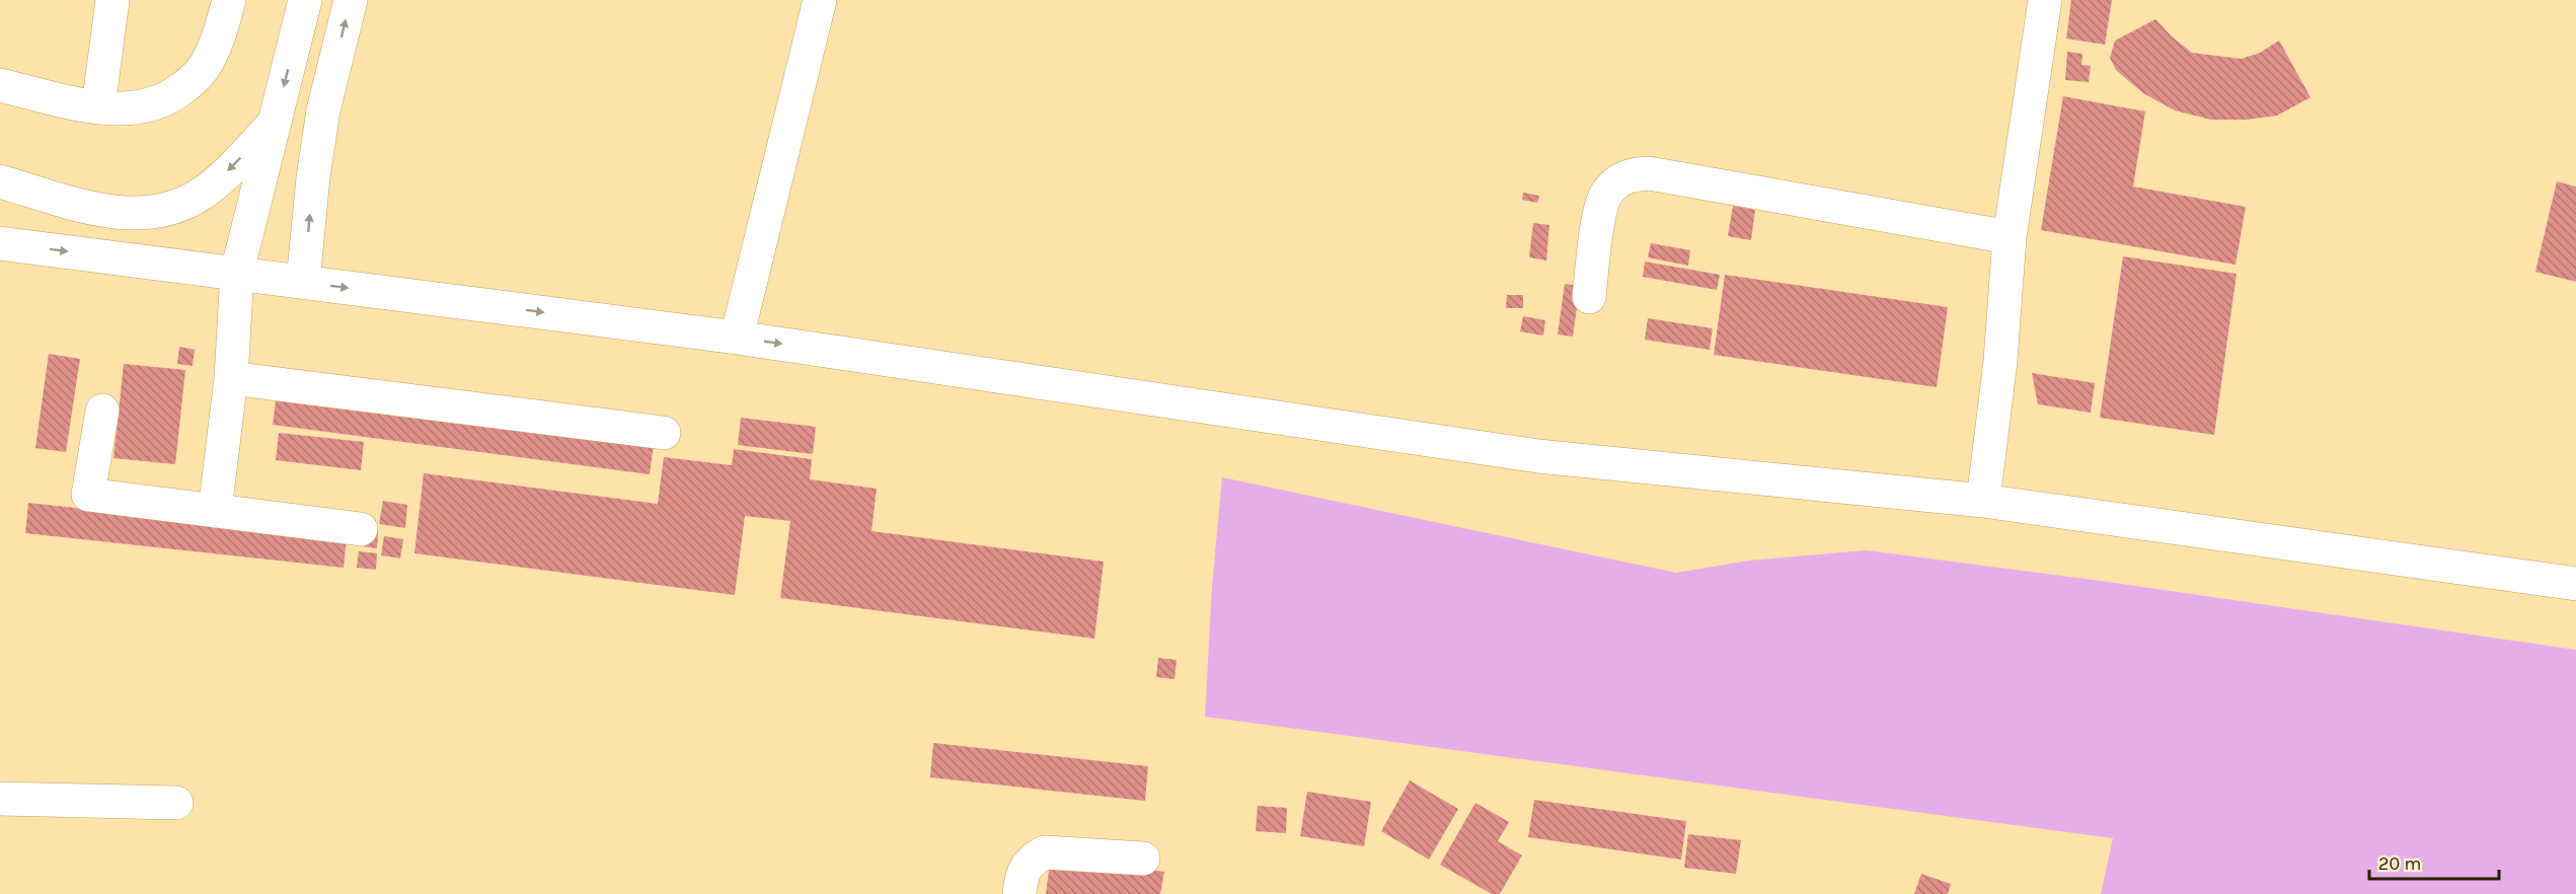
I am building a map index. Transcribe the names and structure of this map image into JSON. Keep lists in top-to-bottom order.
{
  "scale_bar": "20 m"
}
